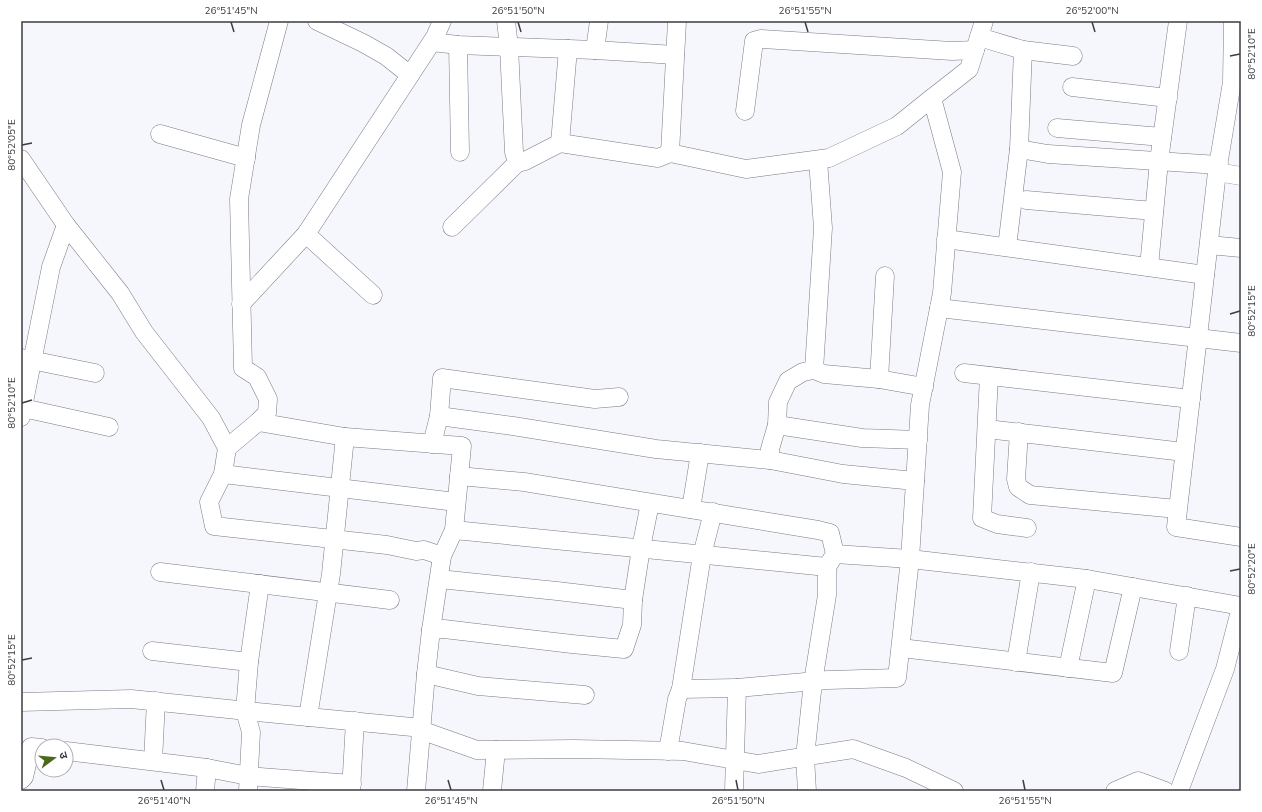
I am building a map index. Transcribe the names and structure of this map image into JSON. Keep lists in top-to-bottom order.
{
  "north": "right",
  "coordinates": [
    "26°51'45\"N",
    "26°51'50\"N",
    "26°51'55\"N",
    "26°52'00\"N",
    "80°52'10\"E",
    "80°52'05\"E",
    "80°52'15\"E",
    "80°52'20\"E",
    "26°51'40\"N"
  ]
}
